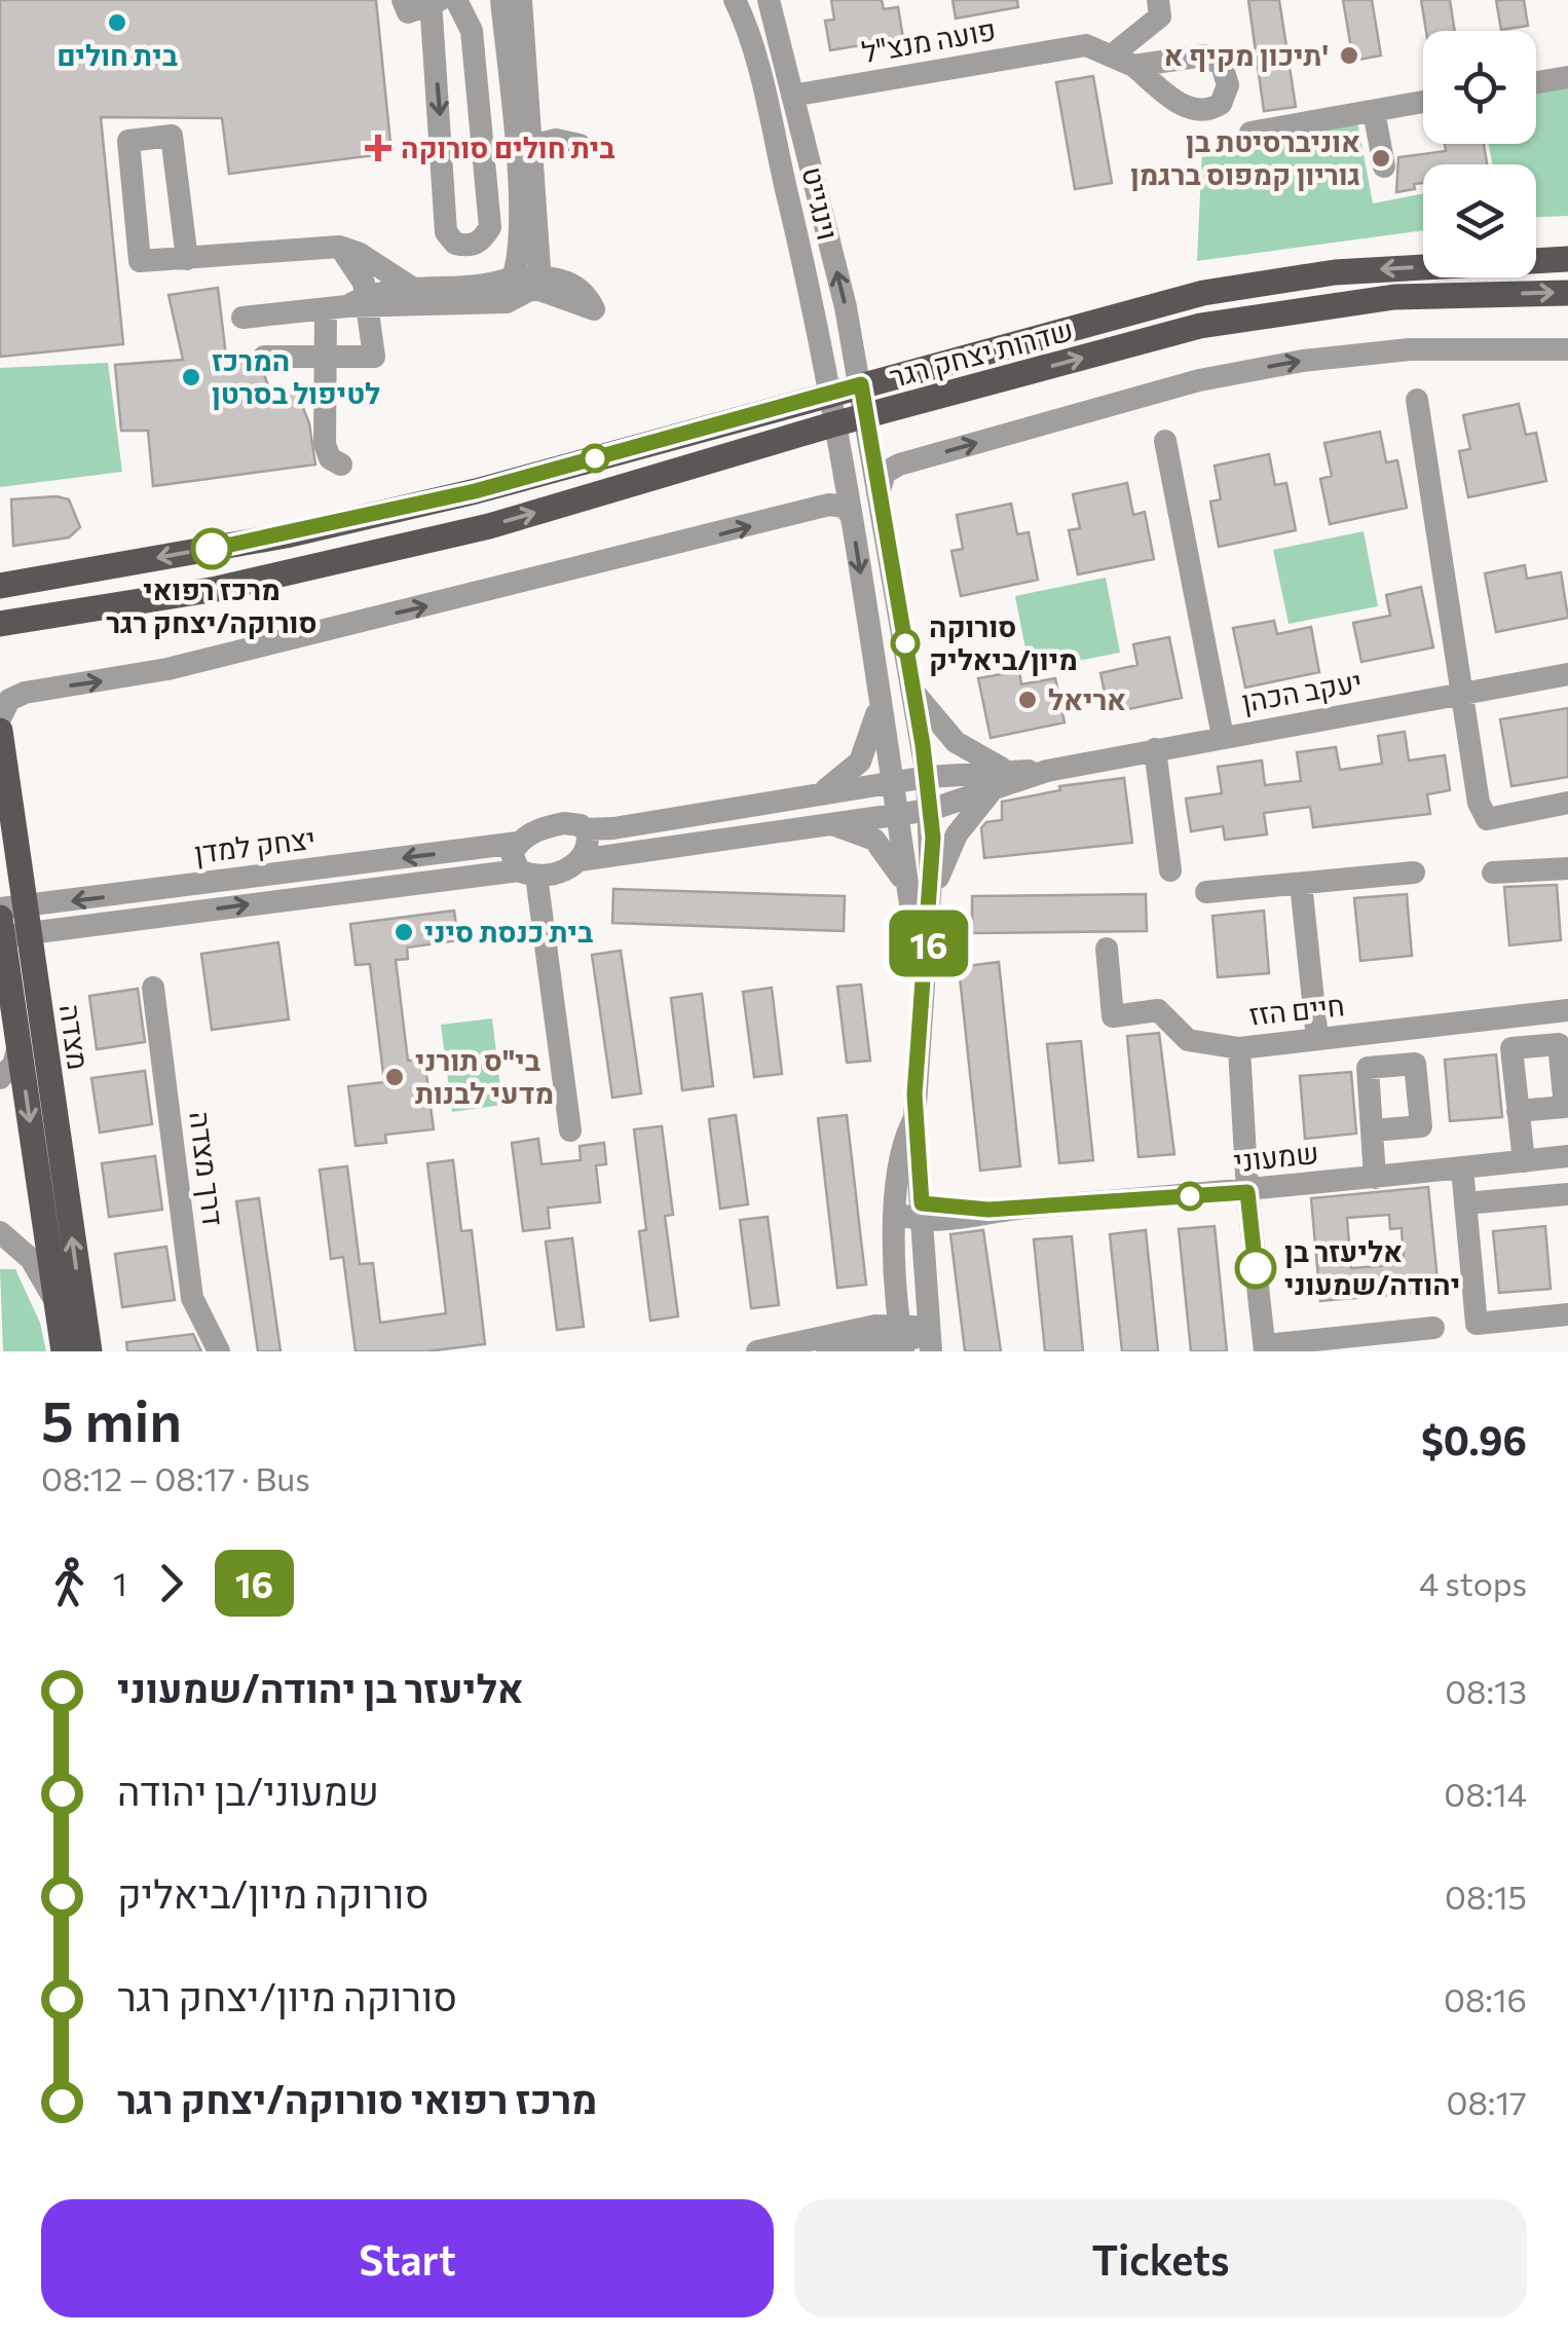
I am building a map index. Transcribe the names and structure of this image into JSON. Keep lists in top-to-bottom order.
{
  "streets": {
    "main road": ["שדרות יצחק רגר", "מצדה"],
    "street": [
      "פועה מנצ\"ל",
      "וינגייט",
      "יעקב הכהן",
      "יצחק למדן",
      "חיים הזז",
      "שמעוני",
      "דרך מצדה"
    ]
  },
  "crossings": [
    ["פועה מנצ\"ל", "וינגייט"],
    ["וינגייט", "שדרות יצחק רגר"],
    ["וינגייט", "יעקב הכהן"],
    ["יצחק למדן", "מצדה"]
  ],
  "places": {
    "other": [
      "בית חולים",
      "תיכון מקיף א'",
      "אוניברסיטת בן גוריון קמפוס ברגמן",
      "המרכז לטיפול בסרטן",
      "מרכז רפואי סורוקה/יצחק רגר",
      "סורוקה מיון/ביאליק",
      "אריאל",
      "בית כנסת סיני",
      "בי\"ס תורני מדעי לבנות",
      "אליעזר בן יהודה/שמעוני"
    ],
    "health": ["בית חולים סורוקה"]
  },
  "lines": ["bus line 16"],
  "page": {
    "on_map": "16",
    "heading": ["5 min", "08:12 – 08:17 · Bus", "$0.96"],
    "legs": ["1", "16", "4 stops"],
    "list": [
      {
        "name": "אליעזר בן יהודה/שמעוני",
        "value": "08:13"
      },
      {
        "name": "שמעוני/בן יהודה",
        "value": "08:14"
      },
      {
        "name": "סורוקה מיון/ביאליק",
        "value": "08:15"
      },
      {
        "name": "סורוקה מיון/יצחק רגר",
        "value": "08:16"
      },
      {
        "name": "מרכז רפואי סורוקה/יצחק רגר",
        "value": "08:17"
      }
    ],
    "buttons": ["Start", "Tickets"]
  }
}
